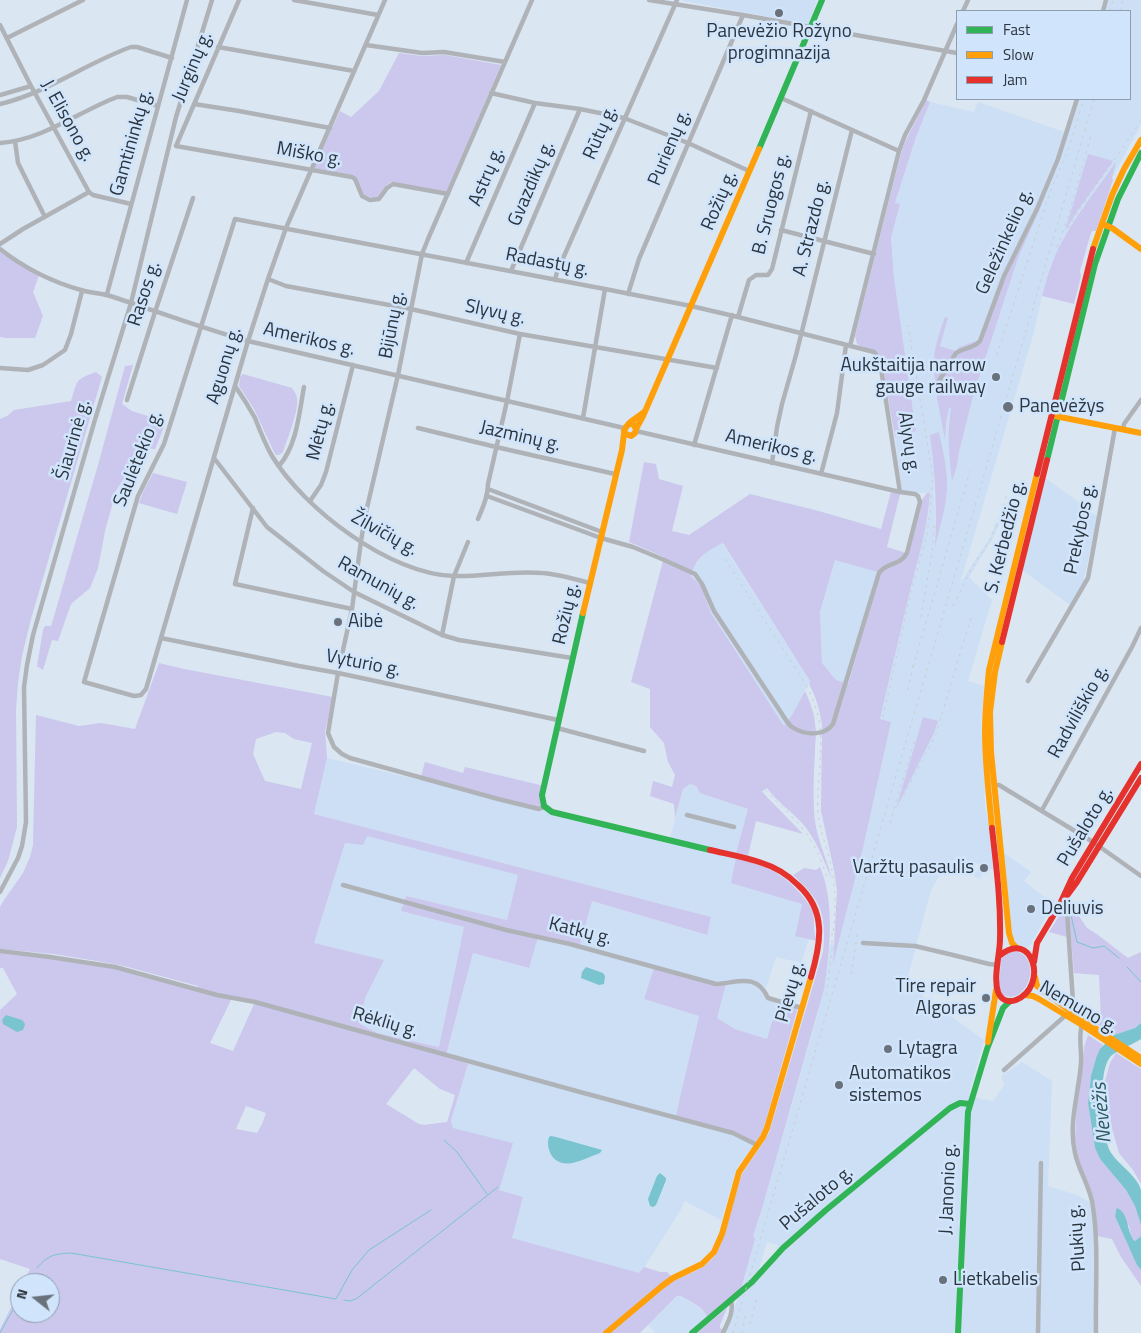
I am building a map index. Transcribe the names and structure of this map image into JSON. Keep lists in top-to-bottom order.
{
  "streets": {
    "main road": [
      "Rožių g.",
      "S. Kerbedžio g.",
      "Pušaloto g.",
      "Pievų g.",
      "Nemuno g.",
      "J. Janonio g."
    ],
    "street": [
      "Jurginų g.",
      "J. Elisono g.",
      "Rūtų g.",
      "Gamtininkų g.",
      "Purienų g.",
      "Miško g.",
      "Astrų g.",
      "Gvazdikų g.",
      "B. Sruogos g.",
      "A. Strazdo g.",
      "Geležinkelio g.",
      "Radastų g.",
      "Rasos g.",
      "Slyvų g.",
      "Bijūnų g.",
      "Amerikos g.",
      "Aguonų g.",
      "Mėtų g.",
      "Jazminų g.",
      "Šiaurinė g.",
      "Alyvų g.",
      "Saulėtekio g.",
      "Prekybos g.",
      "Žilvičių g.",
      "Ramunių g.",
      "Vyturio g.",
      "Radviliškio g.",
      "Katkų g.",
      "Rėklių g.",
      "Plukių g."
    ]
  },
  "crossings": [
    ["Jurginų g.", "Miško g."],
    ["Rūtų g.", "Radastų g."],
    ["Gamtininkų g.", "Amerikos g."],
    ["Purienų g.", "Radastų g."],
    ["Miško g.", "Bijūnų g."],
    ["Miško g.", "Aguonų g."],
    ["Astrų g.", "Radastų g."],
    ["Gvazdikų g.", "Radastų g."],
    ["Rožių g.", "Radastų g."],
    ["Rožių g.", "Slyvų g."],
    ["Rožių g.", "Bijūnų g."],
    ["Rožių g.", "Amerikos g."],
    ["Rožių g.", "Jazminų g."],
    ["Rožių g.", "Alyvų g."],
    ["Rožių g.", "Žilvičių g."],
    ["Rožių g.", "Ramunių g."],
    ["Rožių g.", "Vyturio g."],
    ["Rožių g.", "Pievų g."],
    ["B. Sruogos g.", "Radastų g."],
    ["A. Strazdo g.", "Radastų g."],
    ["A. Strazdo g.", "Amerikos g."],
    ["Radastų g.", "Bijūnų g."],
    ["Radastų g.", "Aguonų g."],
    ["Radastų g.", "Alyvų g."],
    ["Radastų g.", "Saulėtekio g."],
    ["Rasos g.", "Amerikos g."],
    ["Slyvų g.", "Bijūnų g."],
    ["Slyvų g.", "Aguonų g."],
    ["Bijūnų g.", "Amerikos g."],
    ["Bijūnų g.", "Žilvičių g."],
    ["Bijūnų g.", "Ramunių g."],
    ["Bijūnų g.", "Vyturio g."],
    ["Bijūnų g.", "Pievų g."],
    ["Amerikos g.", "Aguonų g."],
    ["Amerikos g.", "Mėtų g."],
    ["Amerikos g.", "Šiaurinė g."],
    ["Amerikos g.", "Alyvų g."],
    ["Amerikos g.", "Saulėtekio g."],
    ["Aguonų g.", "Saulėtekio g."],
    ["Aguonų g.", "Žilvičių g."],
    ["Aguonų g.", "Ramunių g."],
    ["Aguonų g.", "Vyturio g."],
    ["Mėtų g.", "Žilvičių g."],
    ["S. Kerbedžio g.", "Pušaloto g."],
    ["S. Kerbedžio g.", "Nemuno g."],
    ["S. Kerbedžio g.", "J. Janonio g."],
    ["Pušaloto g.", "Nemuno g."],
    ["Pušaloto g.", "J. Janonio g."],
    ["Katkų g.", "Pievų g."],
    ["Pievų g.", "Rėklių g."],
    ["Nemuno g.", "J. Janonio g."],
    ["Nemuno g.", "Plukių g."]
  ],
  "water": ["Nevėžis"],
  "places": [
    "Panevėžio Rožyno progimnazija",
    "Aukštaitija narrow gauge railway",
    "Panevėžys",
    "Aibė",
    "Varžtų pasaulis",
    "Deliuvis",
    "Tire repair Algoras",
    "Lytagra",
    "Automatikos sistemos",
    "Lietkabelis"
  ],
  "legend": ["Fast", "Slow", "Jam"],
  "north": "left"
}
